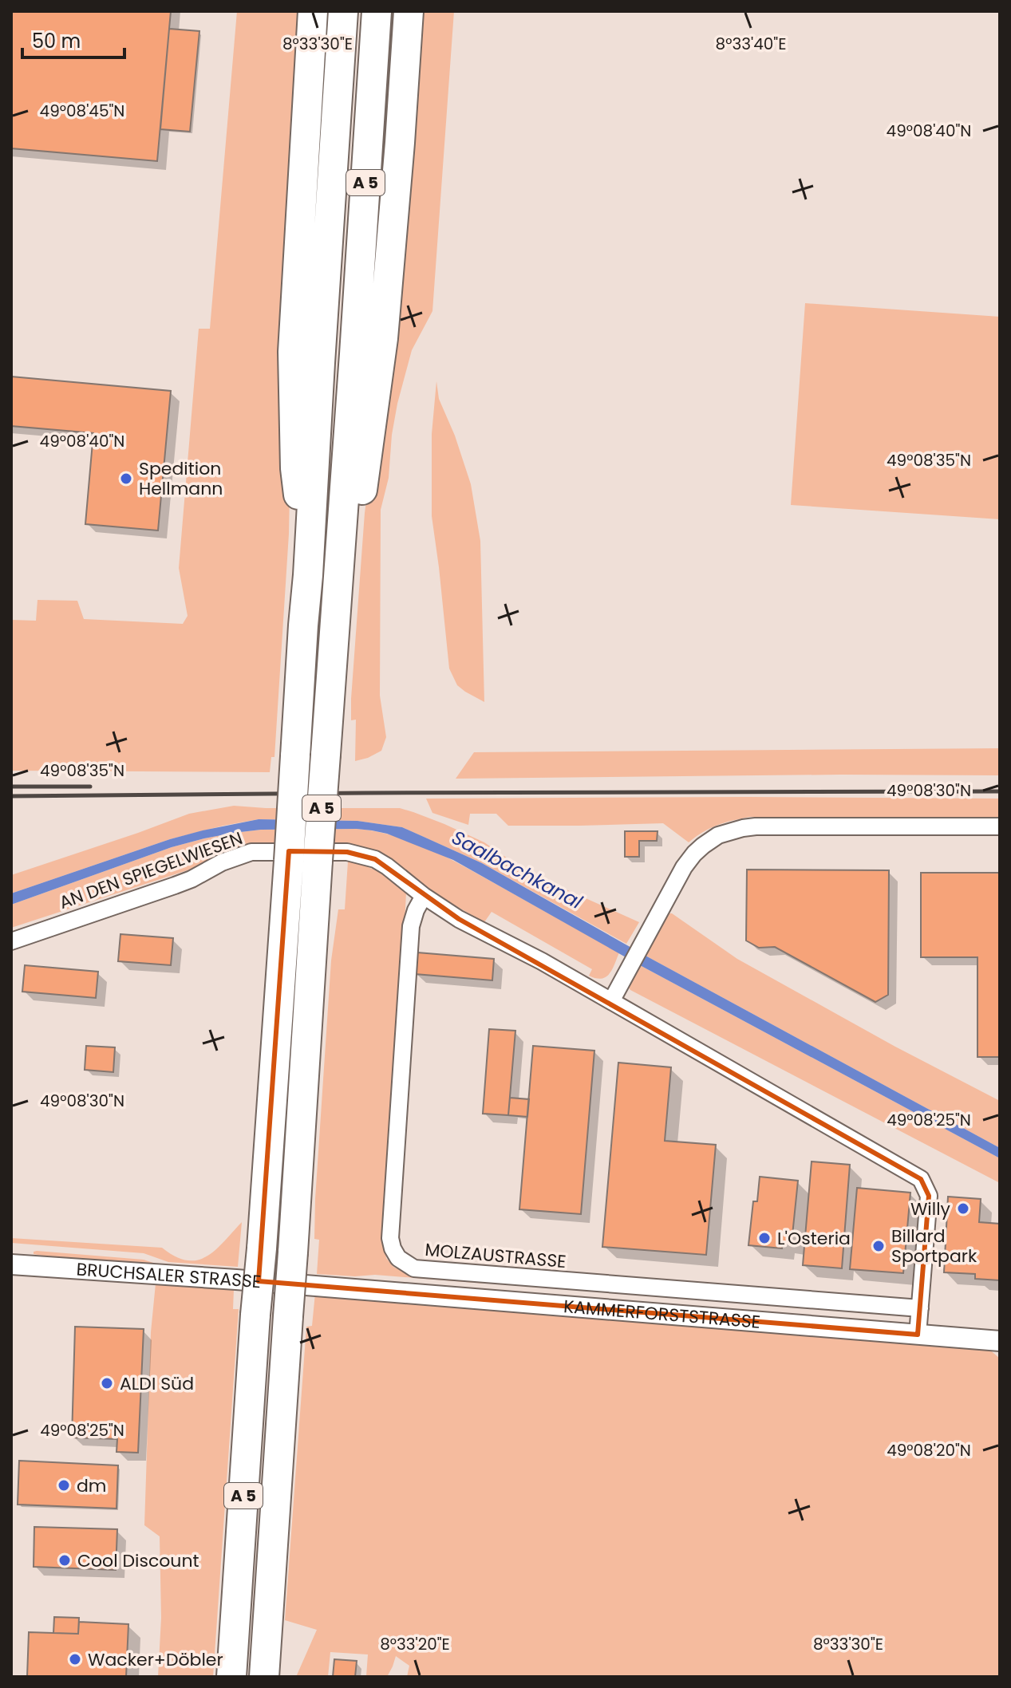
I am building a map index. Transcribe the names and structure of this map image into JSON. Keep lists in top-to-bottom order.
{
  "streets": {
    "highway": ["A 5"],
    "street": [
      "AN DEN SPIEGELWIESEN",
      "MOLZAUSTRASSE",
      "BRUCHSALER STRASSE",
      "KAMMERFORSTSTRASSE"
    ]
  },
  "crossings": [
    ["A 5", "AN DEN SPIEGELWIESEN"],
    ["BRUCHSALER STRASSE", "KAMMERFORSTSTRASSE"]
  ],
  "water": ["Saalbachkanal"],
  "places": [
    "Spedition Hellmann",
    "Willy",
    "L'Osteria",
    "Billard Sportpark",
    "ALDI Süd",
    "dm",
    "Cool Discount",
    "Wacker+Döbler"
  ],
  "scale_bar": "50 m",
  "coordinates": [
    "8°33'30\"E",
    "8°33'40\"E",
    "49°08'45\"N",
    "49°08'40\"N",
    "49°08'35\"N",
    "49°08'30\"N",
    "49°08'25\"N",
    "49°08'20\"N",
    "8°33'20\"E"
  ]
}
